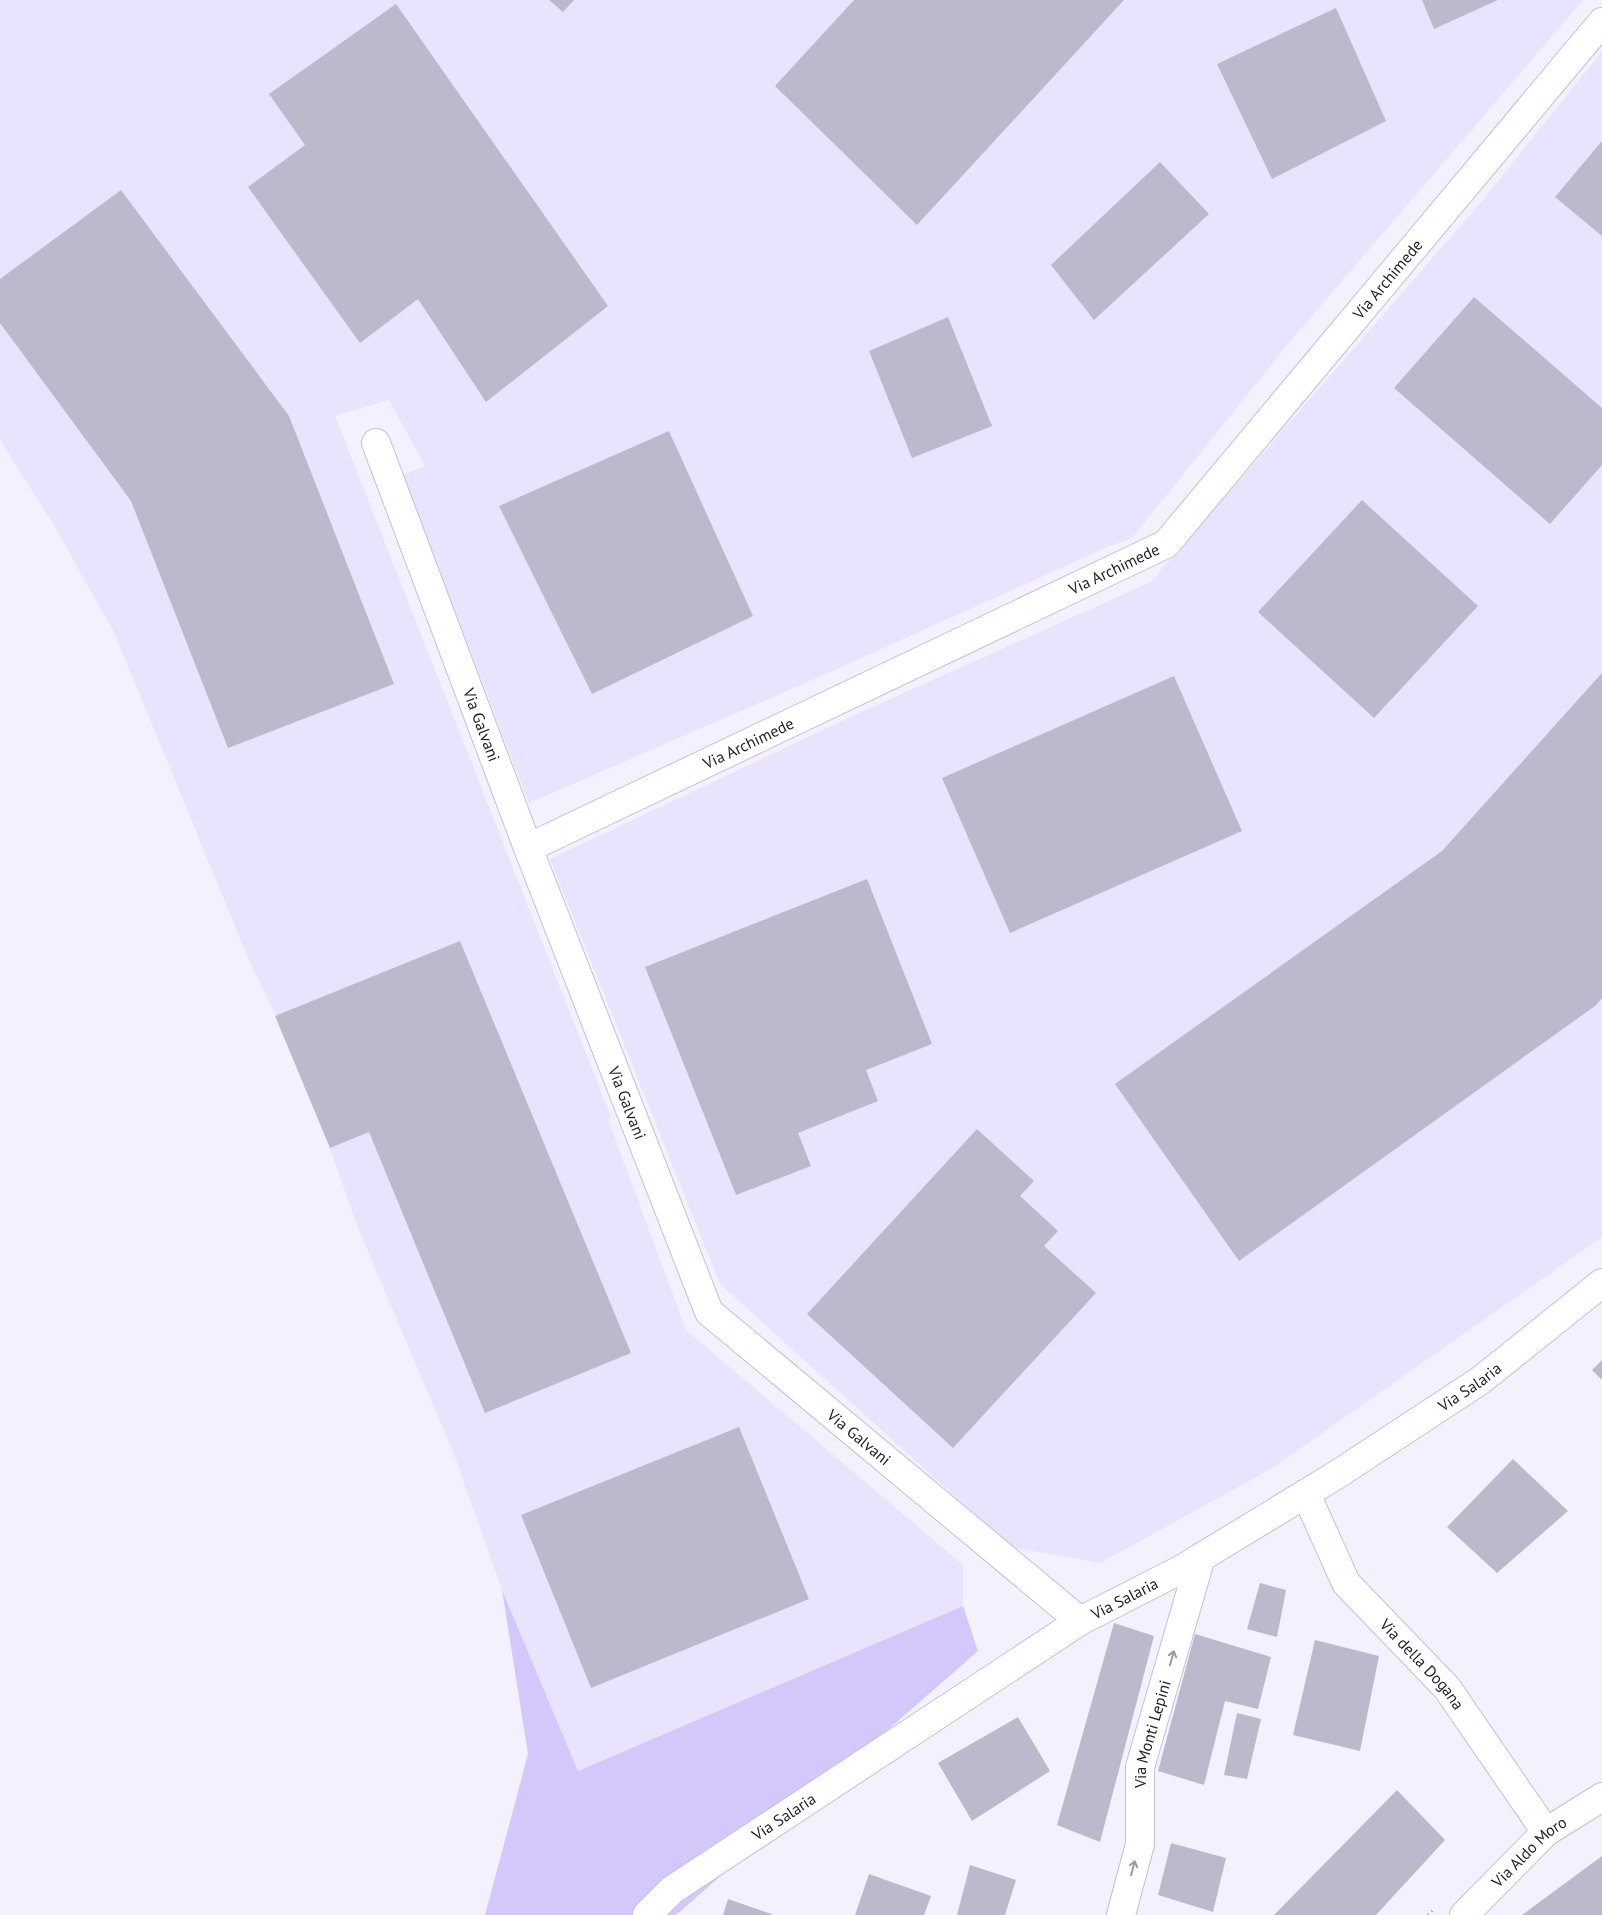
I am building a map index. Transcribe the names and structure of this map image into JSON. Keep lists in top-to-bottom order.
{
  "streets": {
    "street": [
      "Via Archimede",
      "Via Galvani",
      "Via Salaria",
      "Via della Dogana",
      "Via Monti Lepini",
      "Via Aldo Moro"
    ]
  },
  "crossings": [
    ["Via Archimede", "Via Galvani"],
    ["Via Galvani", "Via Salaria"],
    ["Via Salaria", "Via della Dogana"],
    ["Via Salaria", "Via Monti Lepini"],
    ["Via della Dogana", "Via Aldo Moro"]
  ],
  "one_way": ["Via Monti Lepini"]
}
